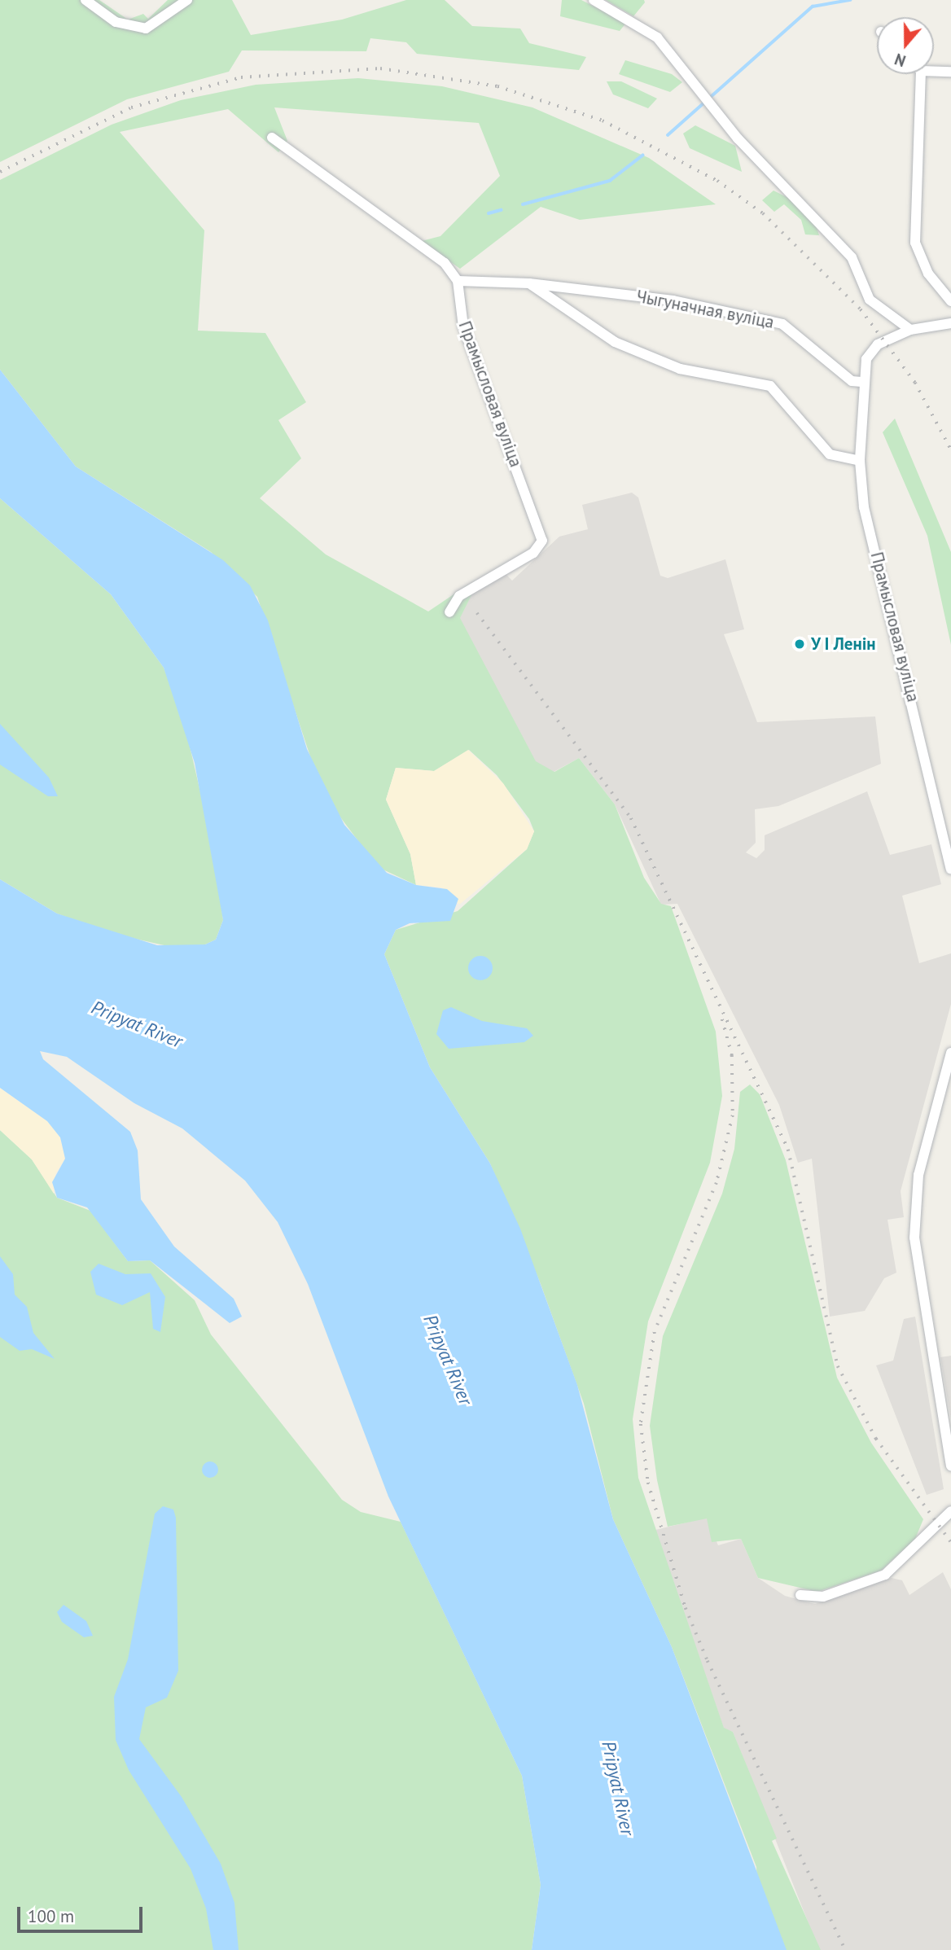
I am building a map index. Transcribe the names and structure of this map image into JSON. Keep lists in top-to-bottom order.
{
  "streets": {
    "street": ["Чыгуначная вуліца", "Прамысловая вуліца"]
  },
  "crossings": [
    ["Чыгуначная вуліца", "Прамысловая вуліца"]
  ],
  "water": ["Pripyat River"],
  "places": ["У І Ленін"],
  "scale_bar": "100 m",
  "north": "bottom"
}
